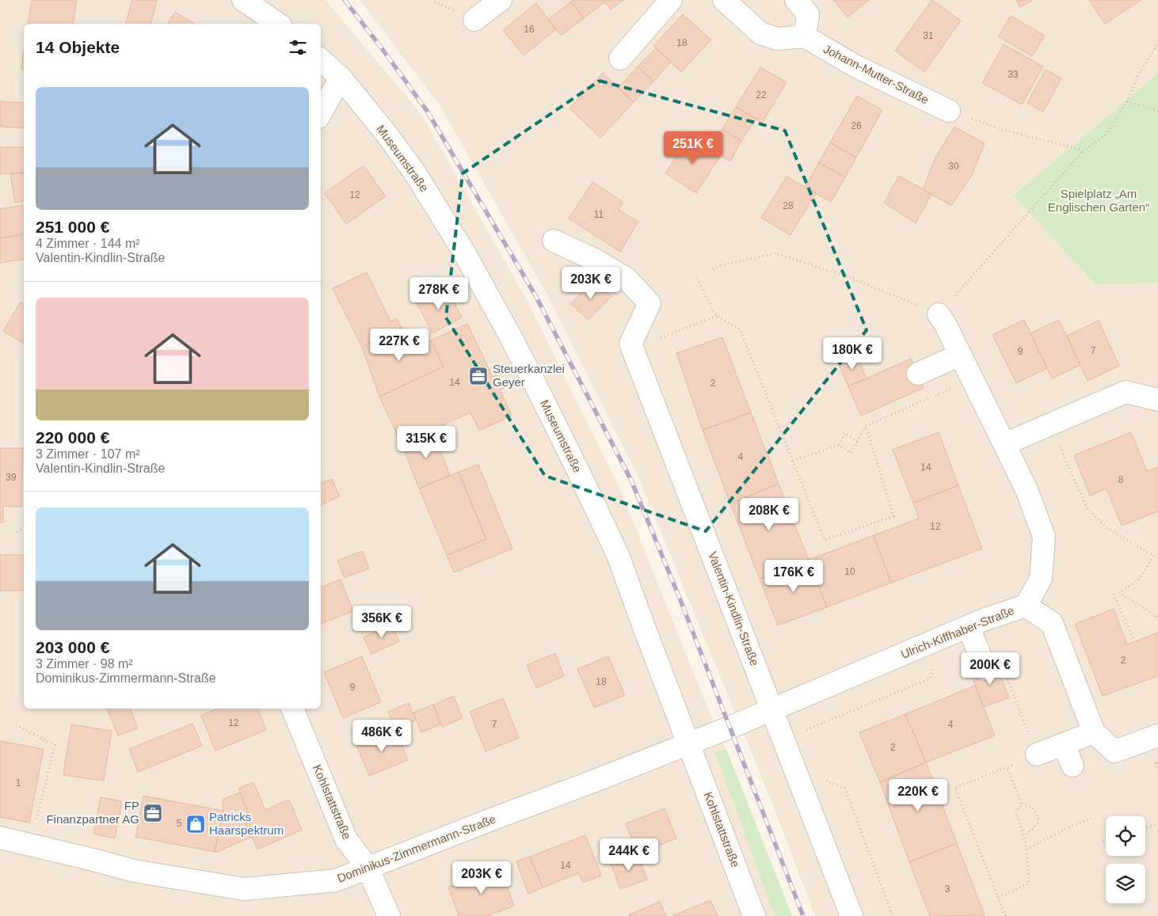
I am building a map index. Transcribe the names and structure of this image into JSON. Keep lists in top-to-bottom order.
{
  "streets": {
    "street": [
      "Johann-Mutter-Straße",
      "Museumstraße",
      "Valentin-Kindlin-Straße",
      "Ulrich-Kiffhaber-Straße",
      "Kohlstattstraße",
      "Dominikus-Zimmermann-Straße"
    ]
  },
  "crossings": [
    ["Museumstraße", "Kohlstattstraße"],
    ["Museumstraße", "Dominikus-Zimmermann-Straße"],
    ["Valentin-Kindlin-Straße", "Ulrich-Kiffhaber-Straße"],
    ["Valentin-Kindlin-Straße", "Dominikus-Zimmermann-Straße"],
    ["Ulrich-Kiffhaber-Straße", "Dominikus-Zimmermann-Straße"],
    ["Kohlstattstraße", "Dominikus-Zimmermann-Straße"]
  ],
  "parks": ["Spielplatz „Am Englischen Garten“"],
  "places": {
    "office": ["Steuerkanzlei Geyer", "FP Finanzpartner AG"],
    "shop": ["Patricks Haarspektrum"]
  },
  "house_numbers": [
    "16",
    "31",
    "18",
    "33",
    "22",
    "26",
    "30",
    "12",
    "28",
    "11",
    "7",
    "9",
    "14",
    "2",
    "4",
    "14",
    "39",
    "8",
    "12",
    "10",
    "2",
    "18",
    "9",
    "12",
    "7",
    "4",
    "2",
    "1",
    "5",
    "14",
    "3"
  ],
  "page": {
    "heading": "14 Objekte",
    "list": [
      {
        "name": "251 000 €",
        "note": "4 Zimmer · 144 m² · Valentin-Kindlin-Straße"
      },
      {
        "name": "220 000 €",
        "note": "3 Zimmer · 107 m² · Valentin-Kindlin-Straße"
      },
      {
        "name": "203 000 €",
        "note": "3 Zimmer · 98 m² · Dominikus-Zimmermann-Straße"
      }
    ],
    "price": [
      "251K €",
      "203K €",
      "278K €",
      "227K €",
      "180K €",
      "315K €",
      "208K €",
      "176K €",
      "356K €",
      "200K €",
      "486K €",
      "220K €",
      "244K €",
      "203K €"
    ]
  }
}
